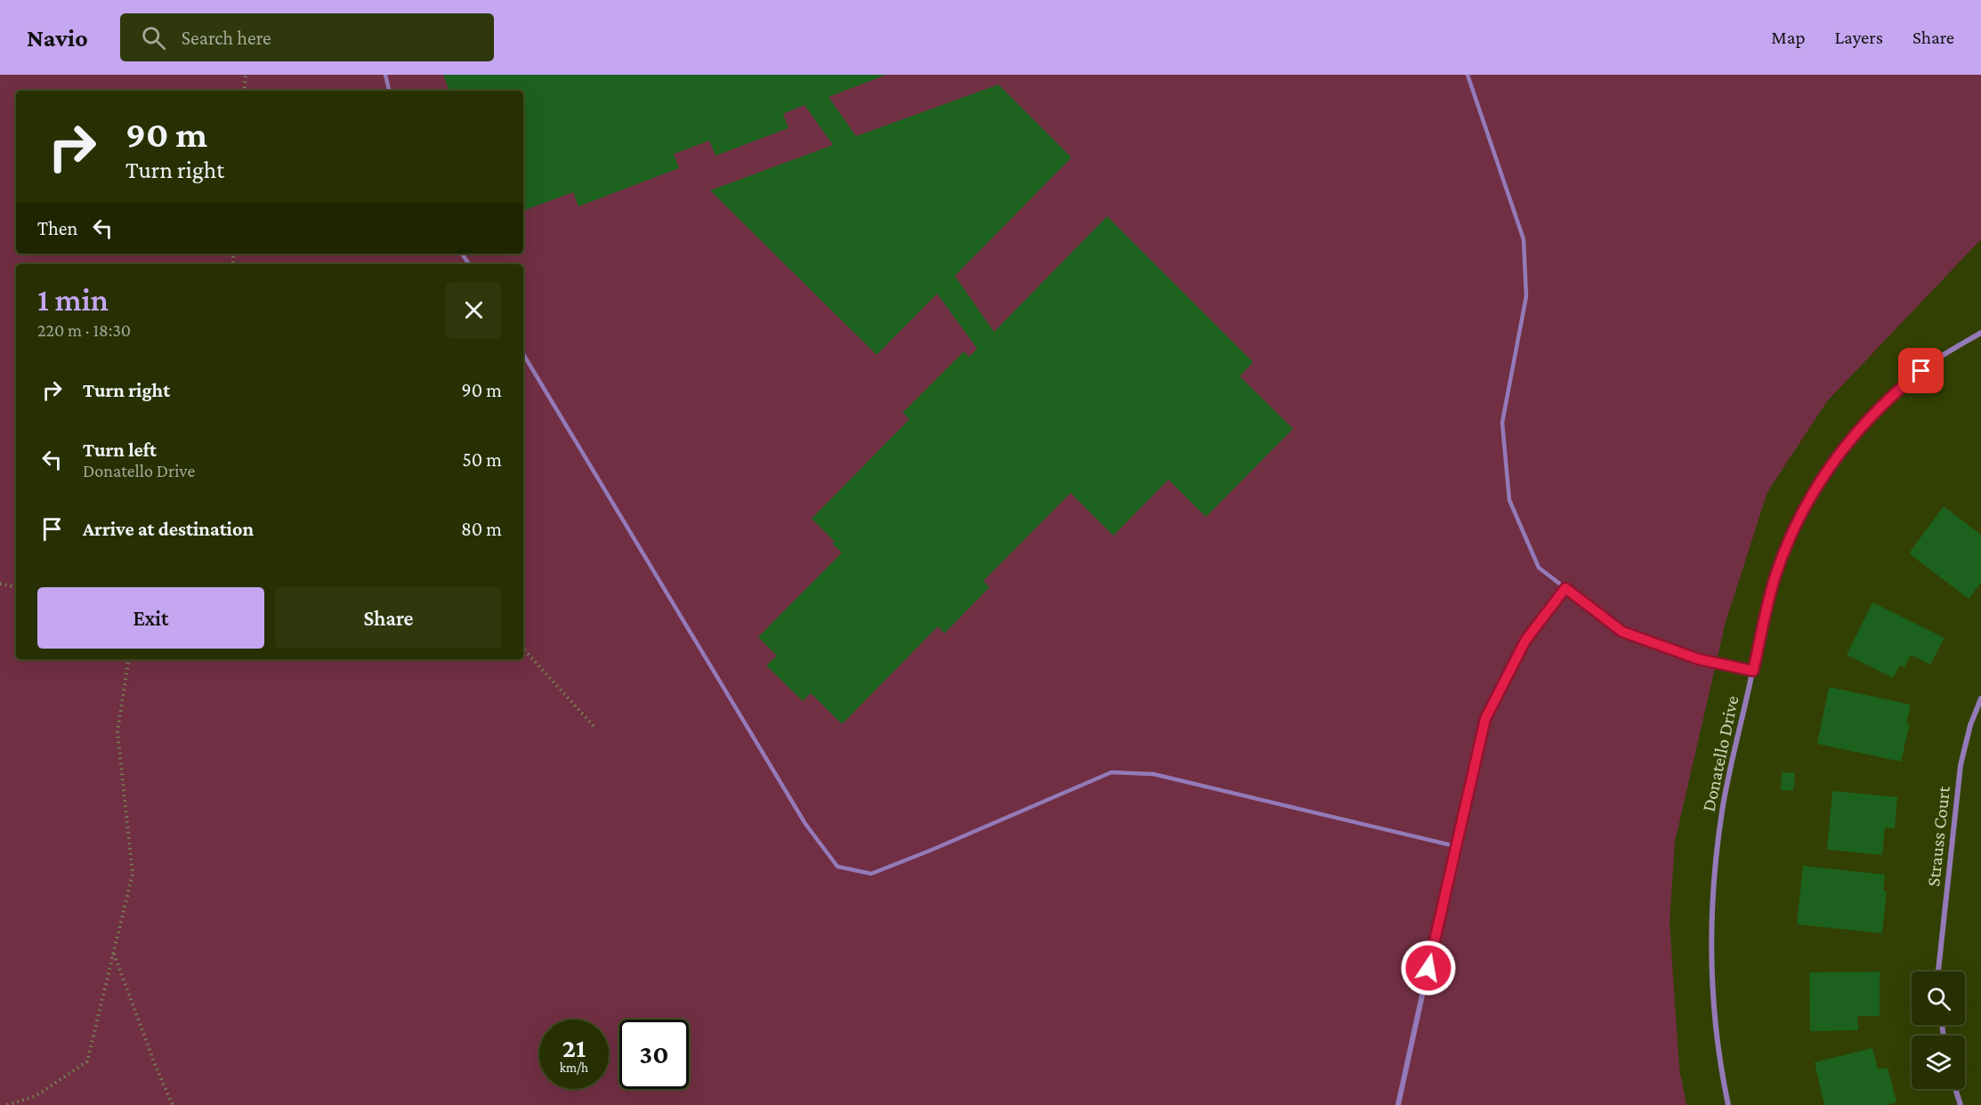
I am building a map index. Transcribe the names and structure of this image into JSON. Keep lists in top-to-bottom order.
{
  "streets": {
    "street": ["Donatello Drive", "Strauss Court"]
  },
  "page": {
    "header": "Navio",
    "search": "Search here",
    "nav": ["Map", "Layers", "Share"],
    "turn": ["90 m", "Turn right"],
    "then": "Then",
    "heading": ["1 min", "220 m · 18:30"],
    "list": [
      {
        "name": "Turn right",
        "value": "90 m"
      },
      {
        "name": "Turn left",
        "note": "Donatello Drive",
        "value": "50 m"
      },
      {
        "name": "Arrive at destination",
        "value": "80 m"
      }
    ],
    "buttons": ["Exit", "Share"],
    "speed": "21 km/h",
    "limit": "30"
  }
}
